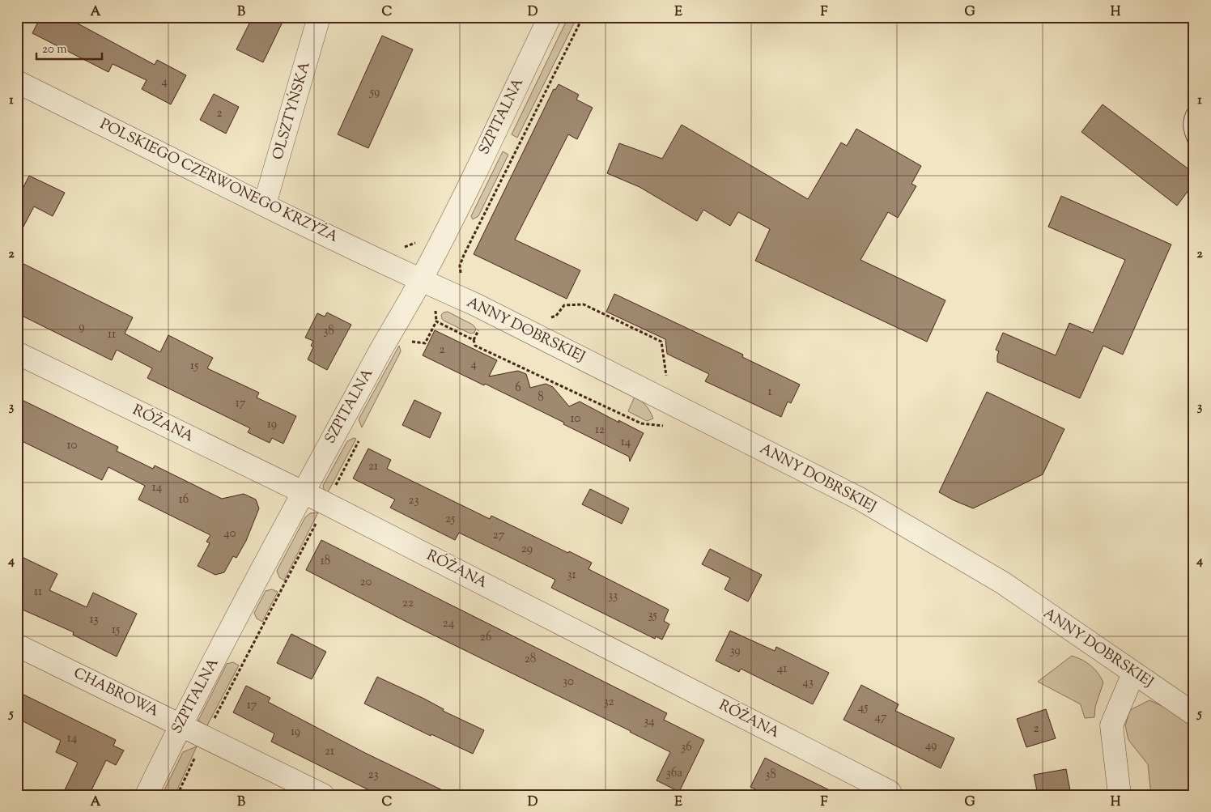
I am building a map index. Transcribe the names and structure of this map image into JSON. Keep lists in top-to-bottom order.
{
  "streets": {
    "street": [
      "OLSZTYŃSKA",
      "SZPITALNA",
      "POLSKIEGO CZERWONEGO KRZYŻA",
      "ANNY DOBRSKIEJ",
      "RÓŻANA",
      "CHABROWA"
    ]
  },
  "crossings": [
    ["OLSZTYŃSKA", "POLSKIEGO CZERWONEGO KRZYŻA"],
    ["SZPITALNA", "POLSKIEGO CZERWONEGO KRZYŻA"],
    ["SZPITALNA", "ANNY DOBRSKIEJ"],
    ["SZPITALNA", "RÓŻANA"],
    ["SZPITALNA", "CHABROWA"],
    ["POLSKIEGO CZERWONEGO KRZYŻA", "ANNY DOBRSKIEJ"]
  ],
  "house_numbers": [
    "4",
    "59",
    "2",
    "9",
    "38",
    "11",
    "2",
    "4",
    "15",
    "6",
    "1",
    "8",
    "17",
    "10",
    "19",
    "12",
    "14",
    "10",
    "21",
    "14",
    "16",
    "23",
    "25",
    "40",
    "27",
    "29",
    "18",
    "31",
    "20",
    "11",
    "33",
    "22",
    "35",
    "13",
    "24",
    "15",
    "26",
    "39",
    "28",
    "41",
    "30",
    "43",
    "32",
    "17",
    "45",
    "47",
    "34",
    "2",
    "19",
    "14",
    "49",
    "36",
    "21",
    "36a",
    "23",
    "38"
  ],
  "scale_bar": "20 m",
  "grid": {
    "columns": [
      "A",
      "B",
      "C",
      "D",
      "E",
      "F",
      "G",
      "H"
    ],
    "rows": [
      "1",
      "2",
      "3",
      "4",
      "5"
    ]
  }
}
